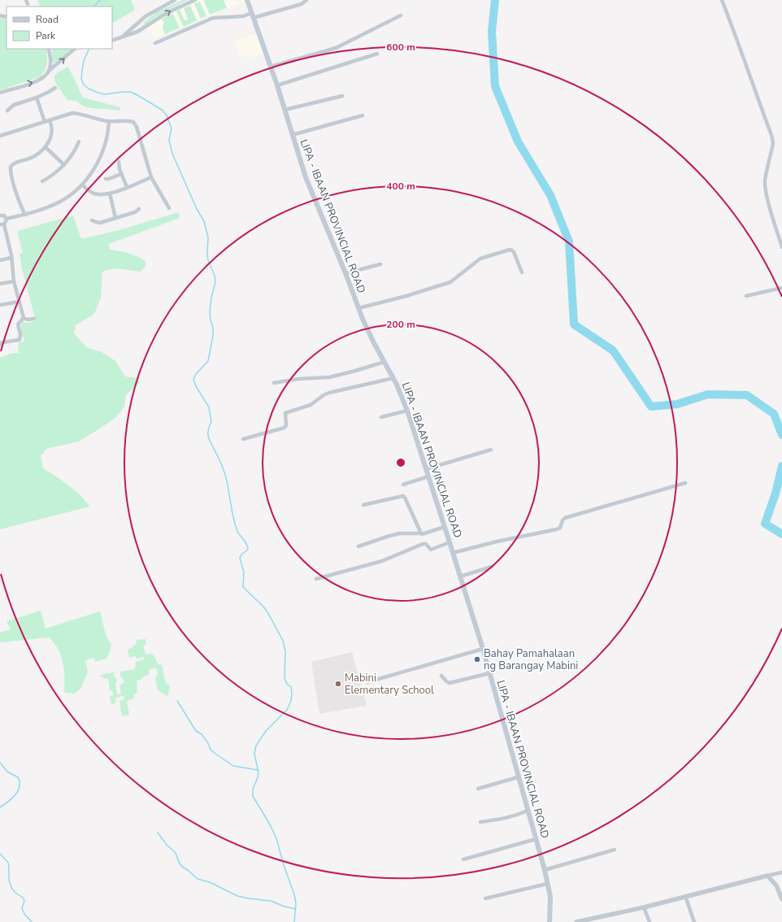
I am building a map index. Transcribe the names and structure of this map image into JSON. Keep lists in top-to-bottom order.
{
  "streets": {
    "main road": ["LIPA - IBAAN PROVINCIAL ROAD"]
  },
  "places": ["Bahay Pamahalaan ng Barangay Mabini", "Mabini Elementary School"],
  "legend": ["Road", "Park"],
  "rings": ["600 m", "400 m", "200 m"]
}
